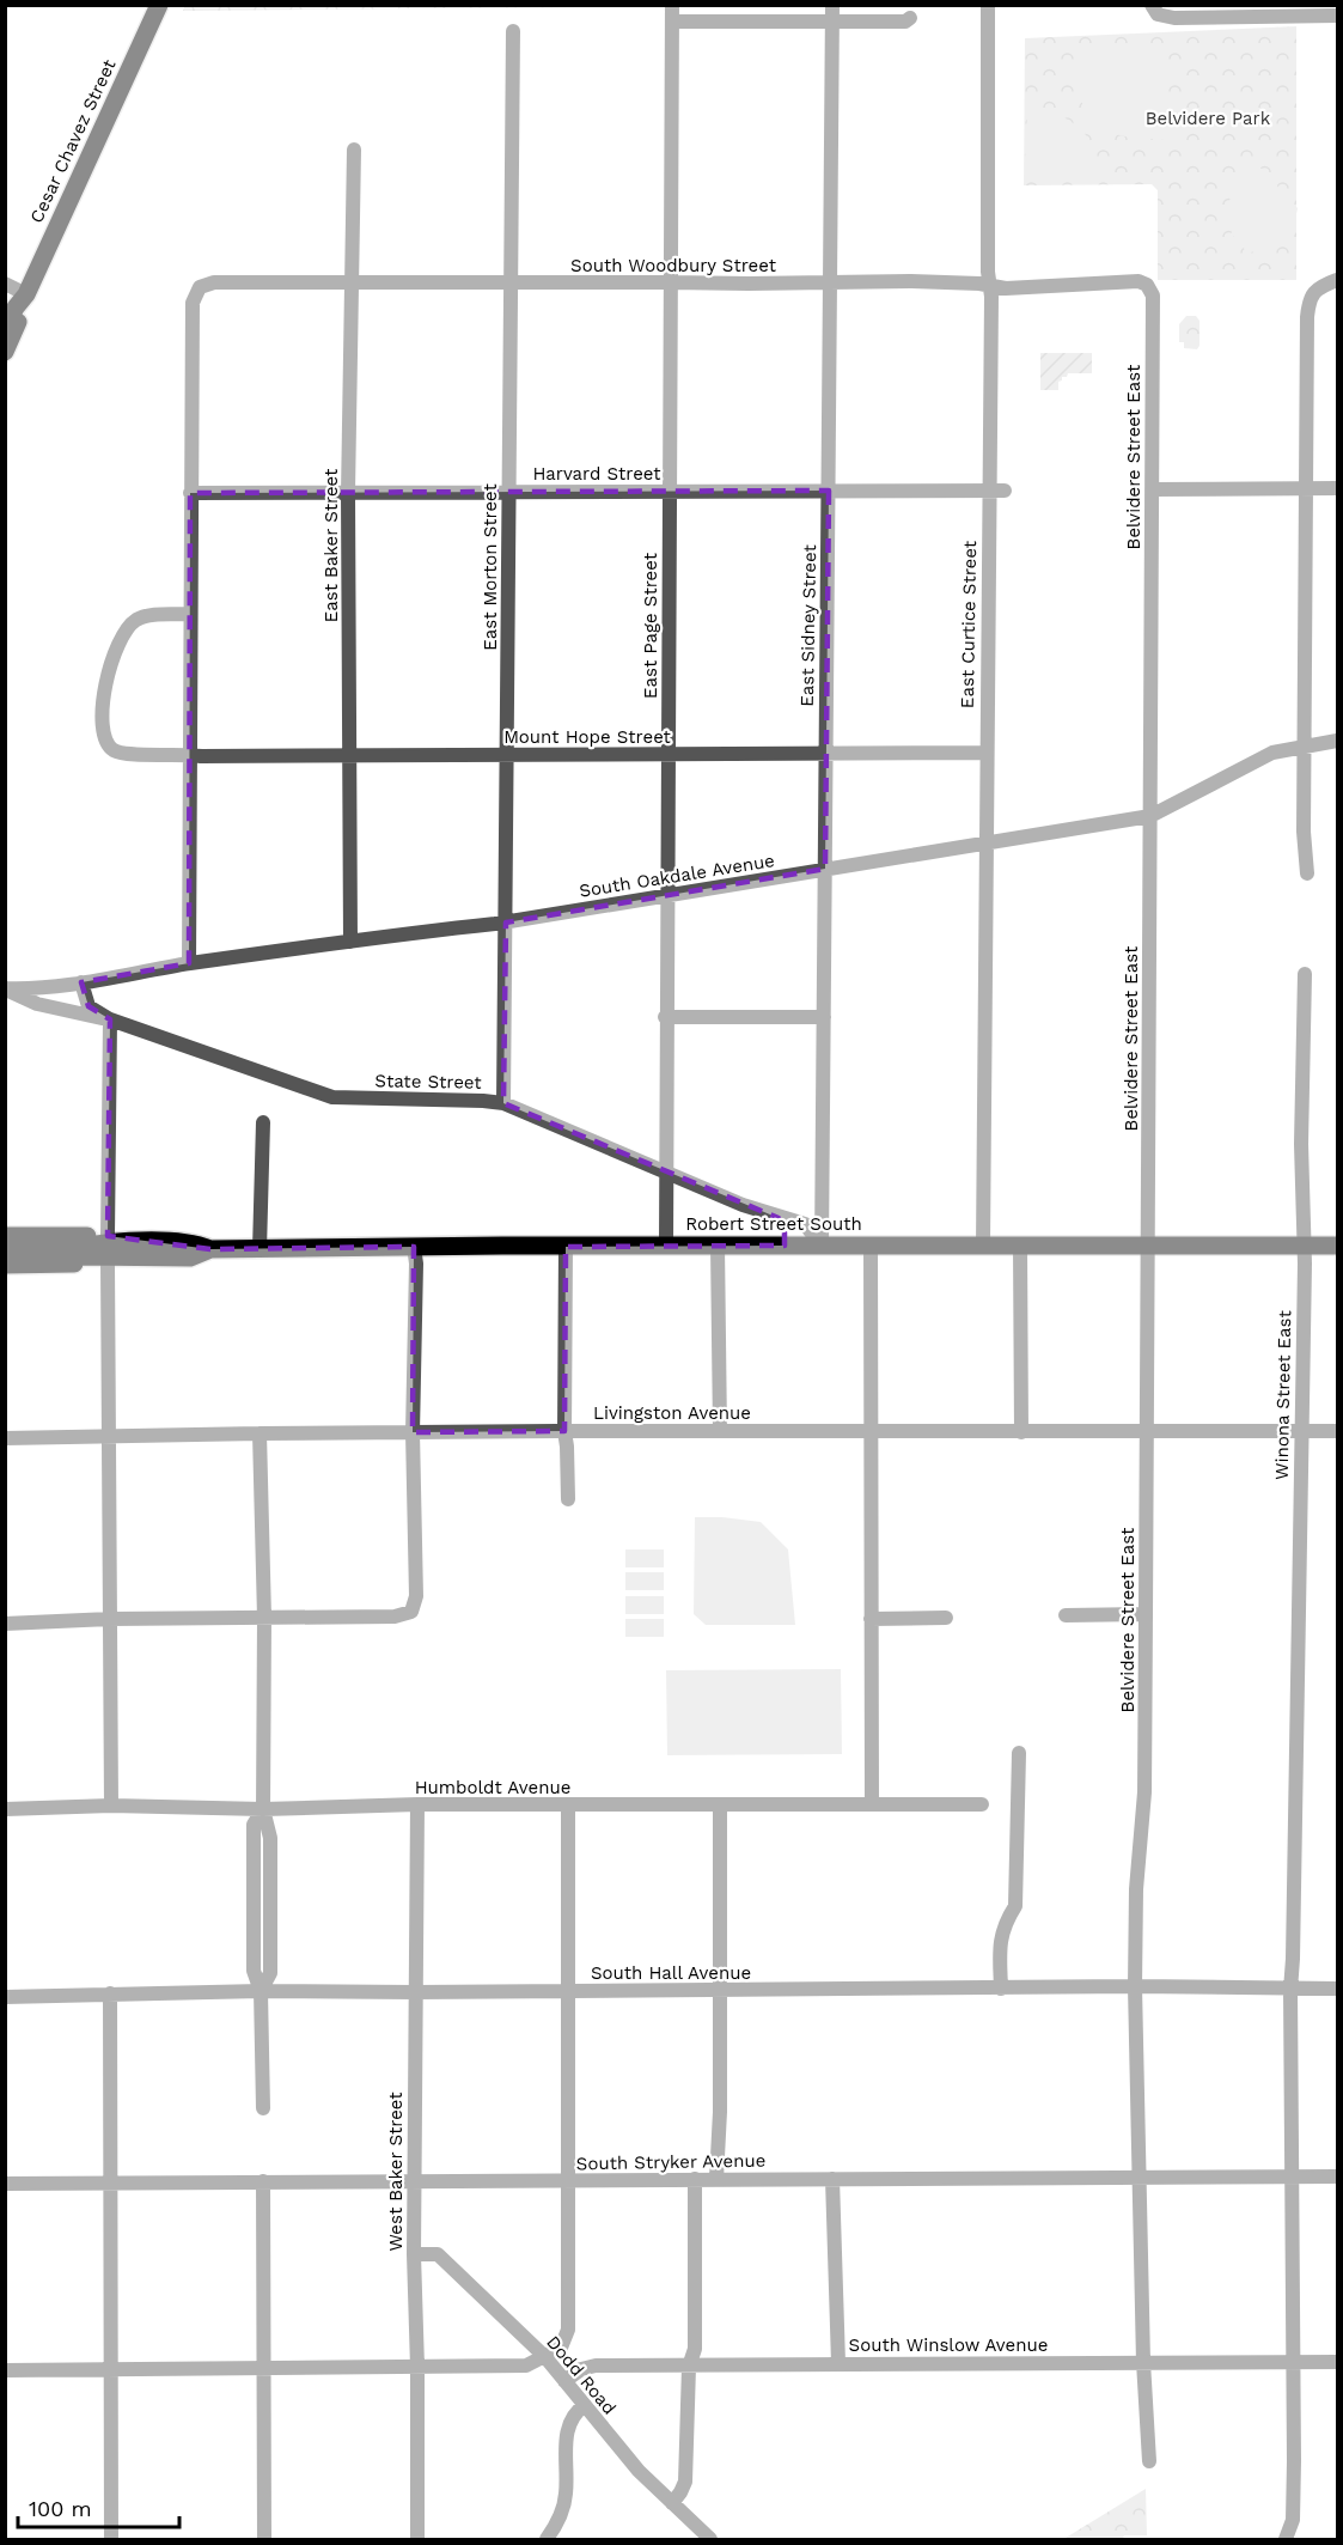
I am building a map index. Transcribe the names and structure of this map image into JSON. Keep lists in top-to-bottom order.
{
  "streets": {
    "main road": ["Cesar Chavez Street", "Robert Street South"],
    "street": [
      "South Woodbury Street",
      "Belvidere Street East",
      "Harvard Street",
      "East Baker Street",
      "East Morton Street",
      "East Curtice Street",
      "East Page Street",
      "East Sidney Street",
      "Mount Hope Street",
      "South Oakdale Avenue",
      "State Street",
      "Winona Street East",
      "Livingston Avenue",
      "Humboldt Avenue",
      "South Hall Avenue",
      "South Stryker Avenue",
      "West Baker Street",
      "South Winslow Avenue",
      "Dodd Road"
    ]
  },
  "crossings": [
    ["South Woodbury Street", "Belvidere Street East"],
    ["South Woodbury Street", "Harvard Street"],
    ["South Woodbury Street", "East Baker Street"],
    ["South Woodbury Street", "East Morton Street"],
    ["South Woodbury Street", "East Curtice Street"],
    ["South Woodbury Street", "East Page Street"],
    ["South Woodbury Street", "East Sidney Street"],
    ["Belvidere Street East", "South Oakdale Avenue"],
    ["Belvidere Street East", "Robert Street South"],
    ["Belvidere Street East", "Livingston Avenue"],
    ["Belvidere Street East", "South Hall Avenue"],
    ["Belvidere Street East", "South Stryker Avenue"],
    ["Belvidere Street East", "South Winslow Avenue"],
    ["Harvard Street", "East Baker Street"],
    ["Harvard Street", "East Morton Street"],
    ["Harvard Street", "East Curtice Street"],
    ["Harvard Street", "East Page Street"],
    ["Harvard Street", "East Sidney Street"],
    ["East Baker Street", "Mount Hope Street"],
    ["East Baker Street", "South Oakdale Avenue"],
    ["East Morton Street", "Mount Hope Street"],
    ["East Morton Street", "South Oakdale Avenue"],
    ["East Morton Street", "State Street"],
    ["East Curtice Street", "Mount Hope Street"],
    ["East Curtice Street", "South Oakdale Avenue"],
    ["East Curtice Street", "Robert Street South"],
    ["East Page Street", "Mount Hope Street"],
    ["East Page Street", "South Oakdale Avenue"],
    ["East Page Street", "State Street"],
    ["East Page Street", "Robert Street South"],
    ["East Sidney Street", "Mount Hope Street"],
    ["East Sidney Street", "South Oakdale Avenue"],
    ["East Sidney Street", "State Street"],
    ["East Sidney Street", "Robert Street South"],
    ["South Oakdale Avenue", "State Street"],
    ["State Street", "Robert Street South"],
    ["Robert Street South", "Winona Street East"],
    ["Winona Street East", "Livingston Avenue"],
    ["Winona Street East", "South Hall Avenue"],
    ["Winona Street East", "South Stryker Avenue"],
    ["Winona Street East", "South Winslow Avenue"],
    ["Humboldt Avenue", "West Baker Street"],
    ["South Hall Avenue", "West Baker Street"],
    ["South Stryker Avenue", "West Baker Street"],
    ["West Baker Street", "Dodd Road"],
    ["South Winslow Avenue", "Dodd Road"]
  ],
  "parks": ["Belvidere Park"],
  "scale_bar": "100 m"
}
